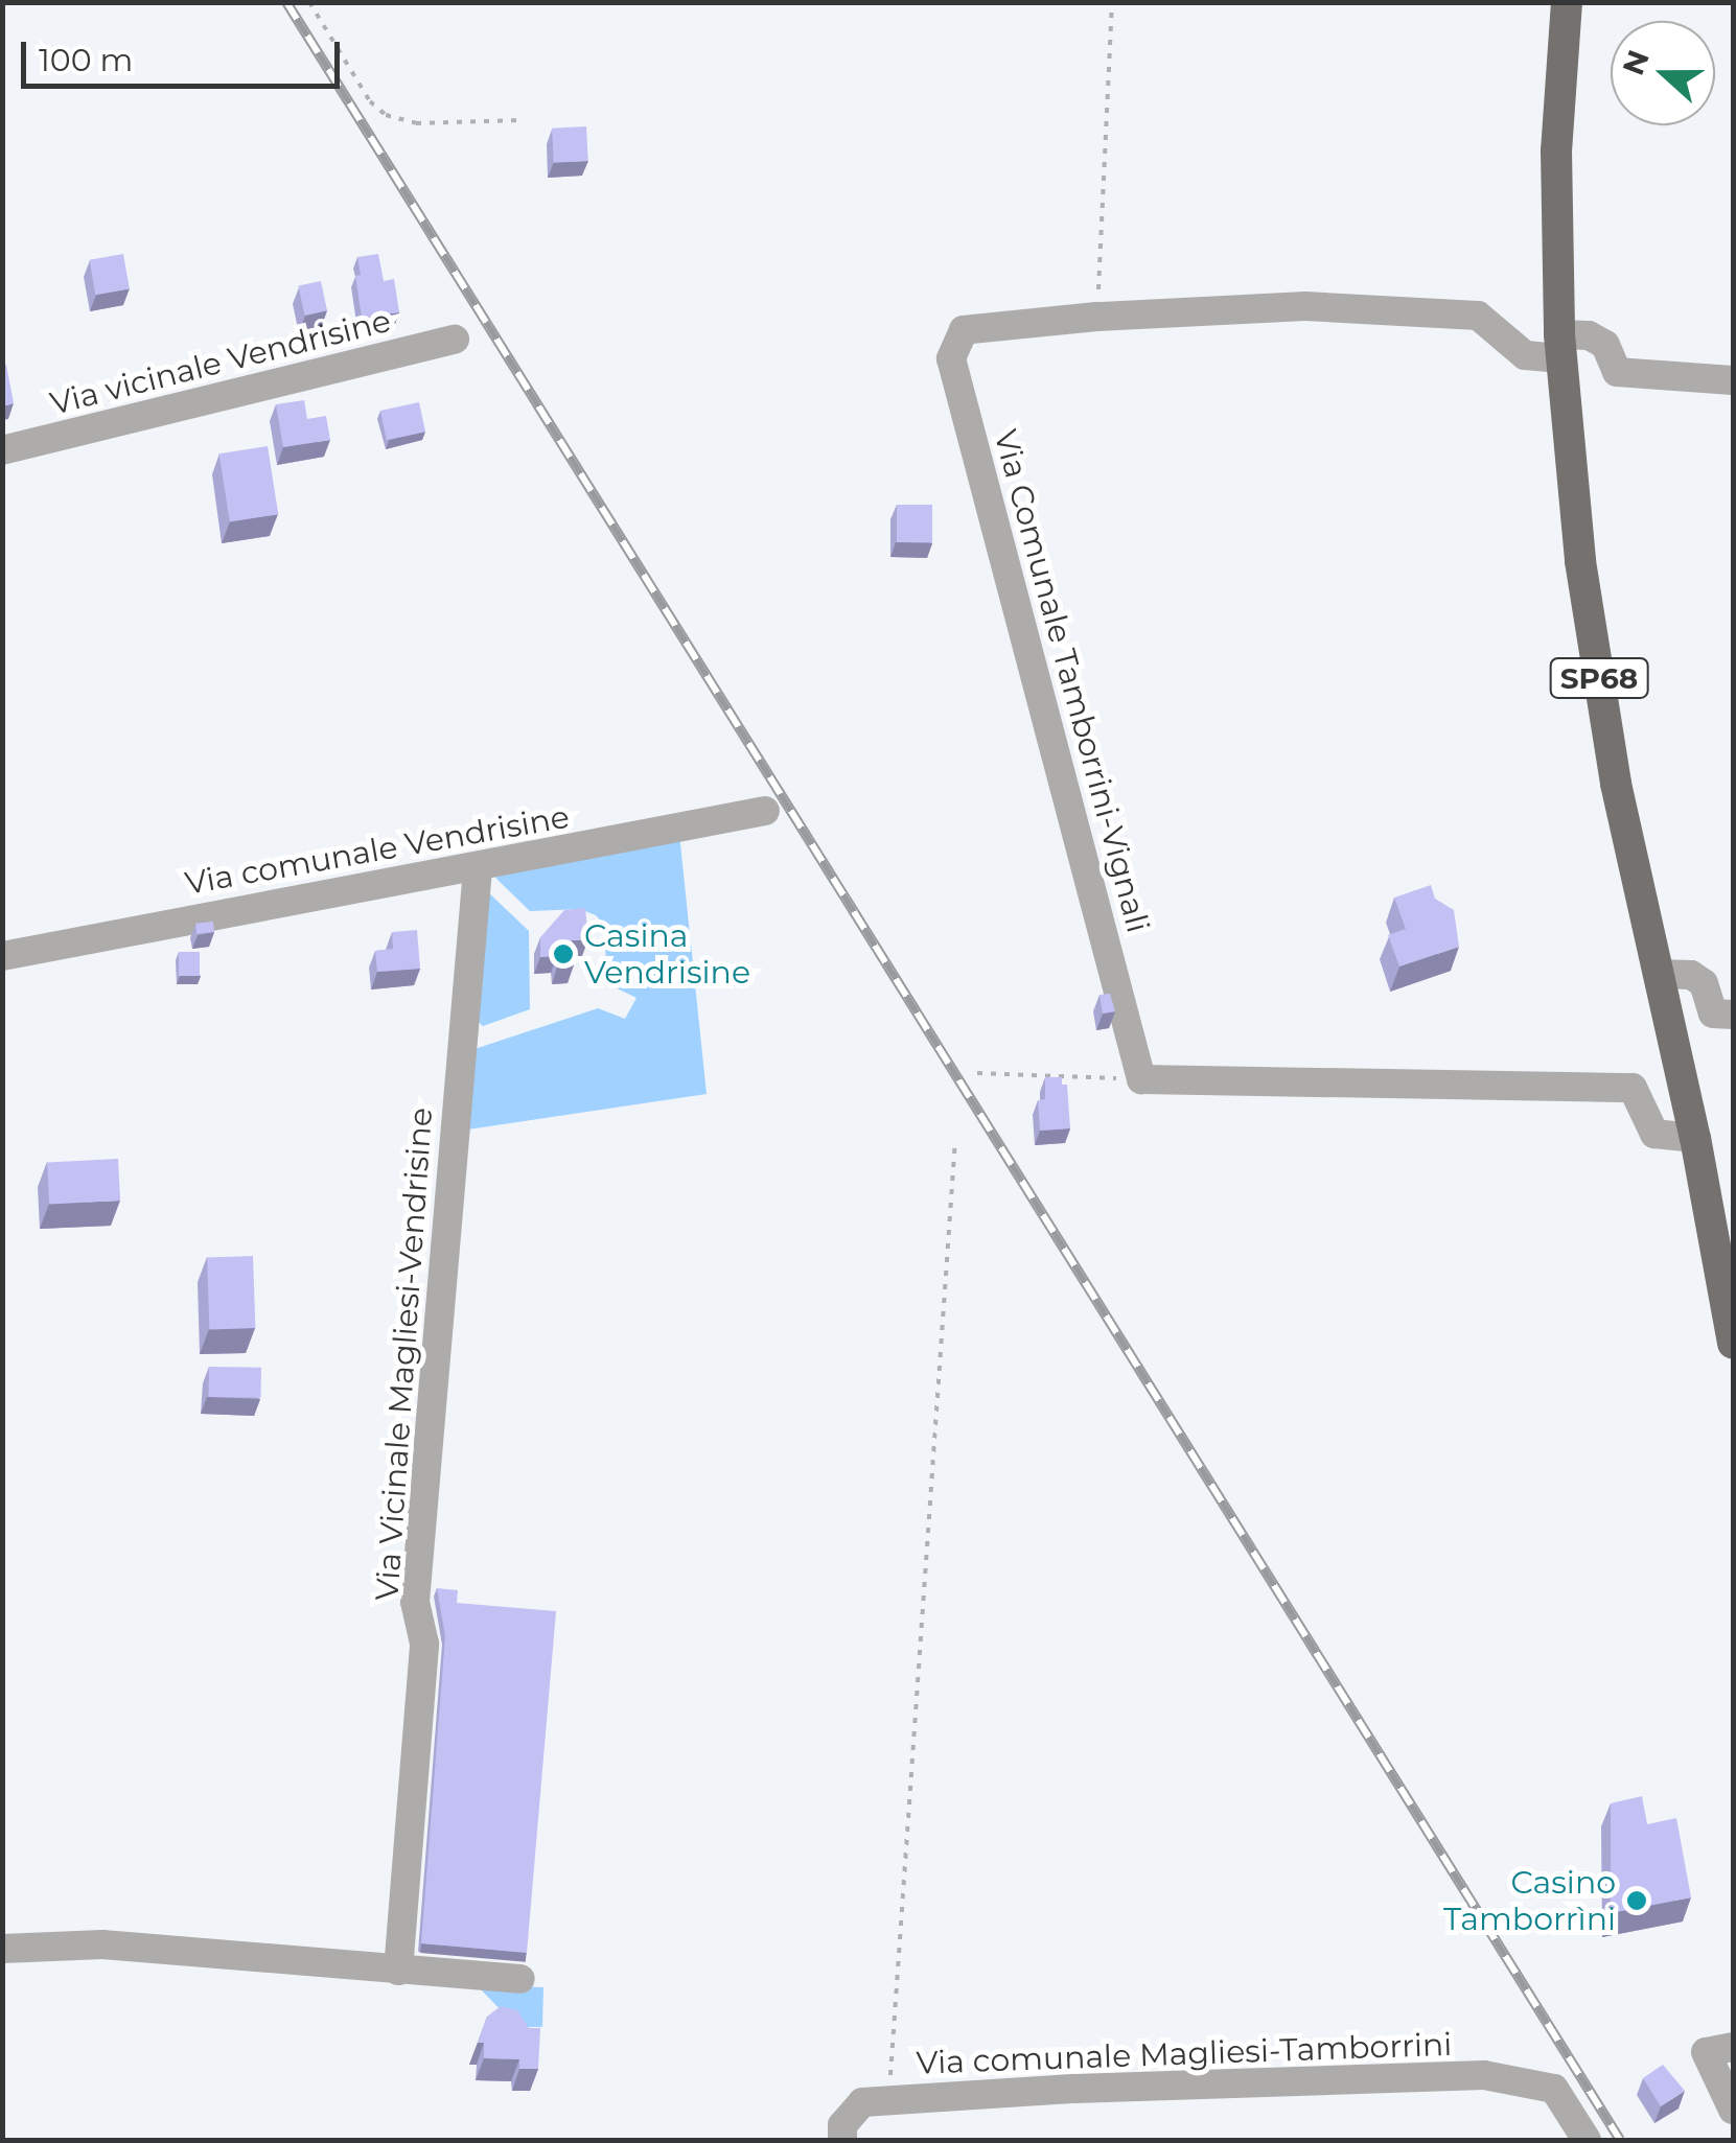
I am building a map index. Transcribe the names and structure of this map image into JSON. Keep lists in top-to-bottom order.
{
  "streets": {
    "main road": ["SP68"],
    "street": [
      "Via vicinale Vendrisine",
      "Via Comunale Tamborrini-Vignali",
      "Via comunale Vendrisine",
      "Via Vicinale Magliesi-Vendrisine",
      "Via comunale Magliesi-Tamborrini"
    ]
  },
  "crossings": [
    ["SP68", "Via Comunale Tamborrini-Vignali"],
    ["Via comunale Vendrisine", "Via Vicinale Magliesi-Vendrisine"]
  ],
  "places": ["Casina Vendrisine", "Casino Tamborrìni"],
  "scale_bar": "100 m",
  "north": "left"
}
